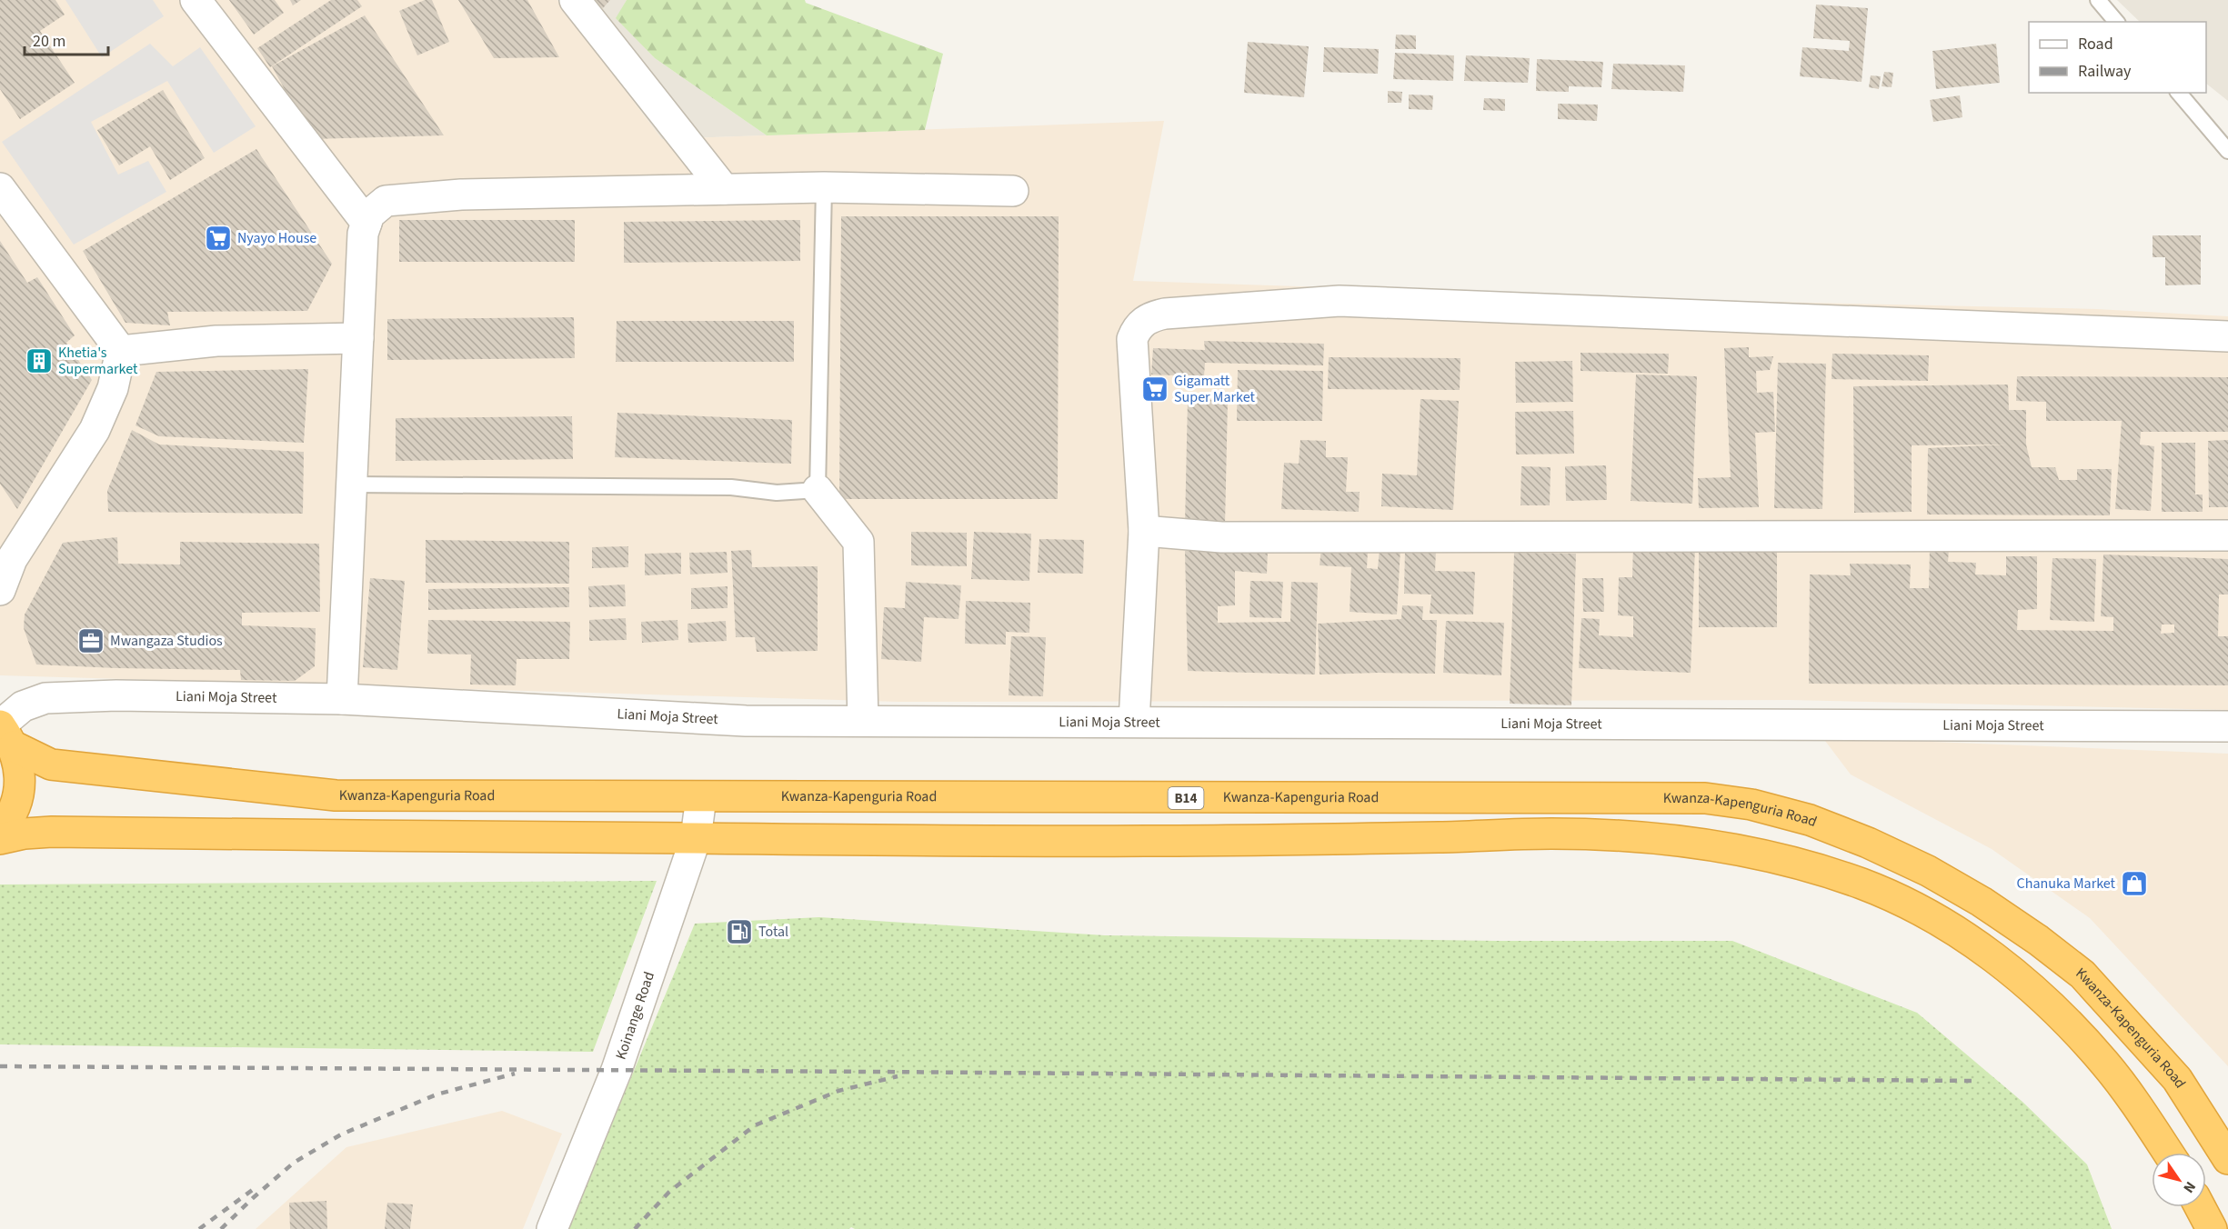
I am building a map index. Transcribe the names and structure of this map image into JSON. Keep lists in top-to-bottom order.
{
  "streets": {
    "highway": ["Kwanza-Kapenguria Road", "B14"],
    "street": ["Liani Moja Street", "Koinange Road"]
  },
  "crossings": [
    ["Liani Moja Street", "Kwanza-Kapenguria Road"],
    ["Kwanza-Kapenguria Road", "Koinange Road"]
  ],
  "places": {
    "supermarket": ["Nyayo House", "Gigamatt Super Market"],
    "building": ["Khetia's Supermarket"],
    "office": ["Mwangaza Studios"],
    "shop": ["Chanuka Market"],
    "fuel station": ["Total"]
  },
  "legend": ["Road", "Railway"],
  "scale_bar": "20 m",
  "north": "bottom right"
}
